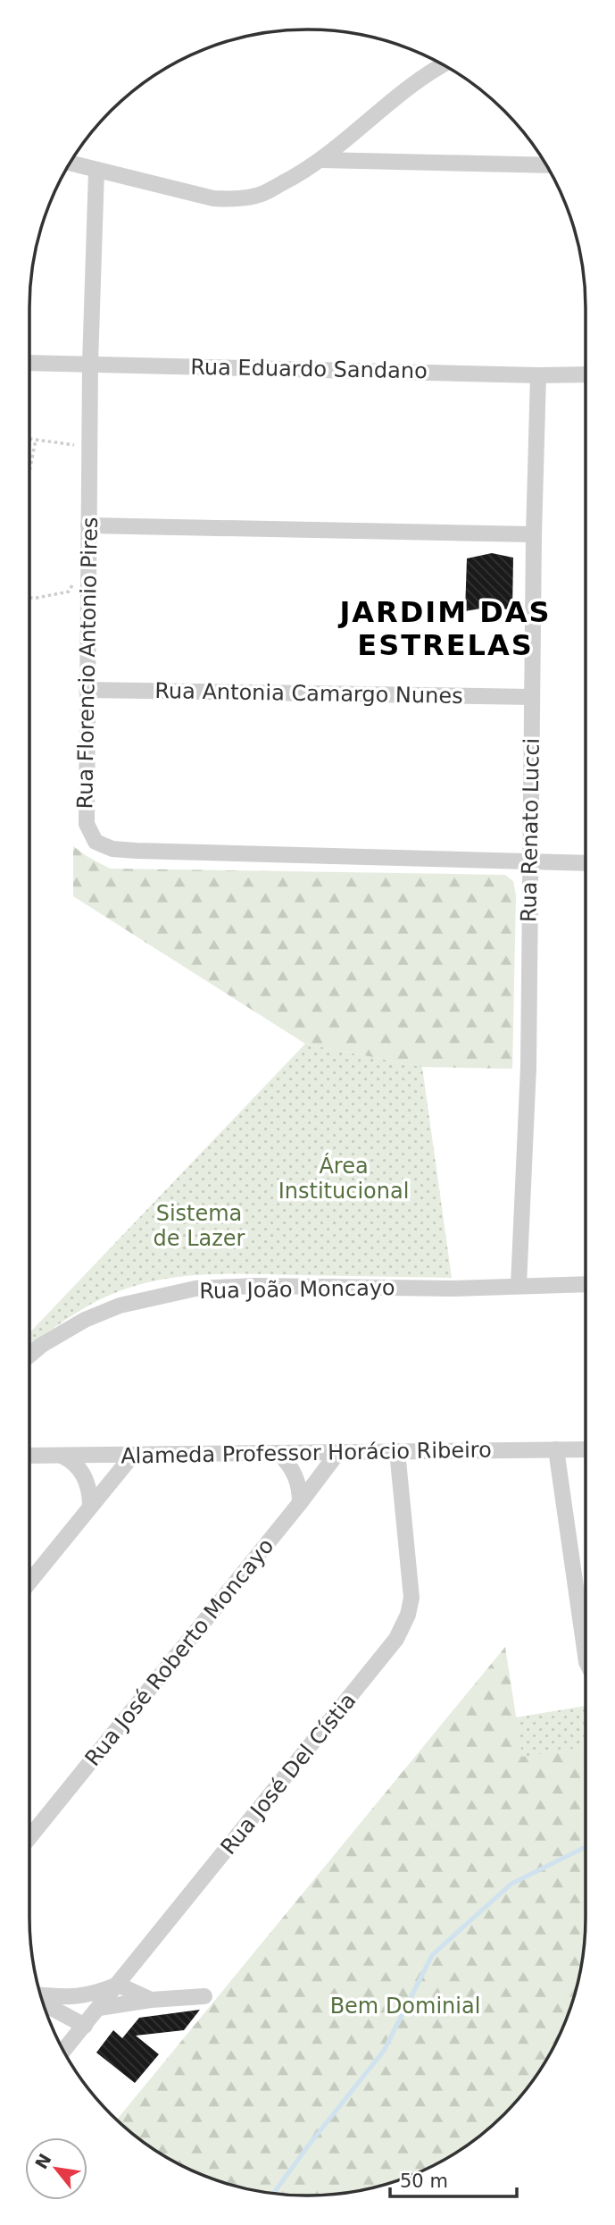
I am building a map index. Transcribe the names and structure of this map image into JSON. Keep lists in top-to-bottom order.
{
  "streets": {
    "street": [
      "Rua Eduardo Sandano",
      "Rua Florencio Antonio Pires",
      "Rua Antonia Camargo Nunes",
      "Rua Renato Lucci",
      "Rua João Moncayo",
      "Alameda Professor Horácio Ribeiro",
      "Rua José Roberto Moncayo",
      "Rua José Del Cístia"
    ]
  },
  "crossings": [
    ["Rua Eduardo Sandano", "Rua Florencio Antonio Pires"],
    ["Rua Eduardo Sandano", "Rua Renato Lucci"],
    ["Rua Florencio Antonio Pires", "Rua Antonia Camargo Nunes"],
    ["Rua Florencio Antonio Pires", "Rua Renato Lucci"],
    ["Rua Antonia Camargo Nunes", "Rua Renato Lucci"],
    ["Rua Renato Lucci", "Rua João Moncayo"],
    ["Alameda Professor Horácio Ribeiro", "Rua José Roberto Moncayo"],
    ["Alameda Professor Horácio Ribeiro", "Rua José Del Cístia"]
  ],
  "districts": ["JARDIM DAS ESTRELAS"],
  "parks": ["Área Institucional", "Sistema de Lazer", "Bem Dominial"],
  "scale_bar": "50 m",
  "north": "top left"
}
